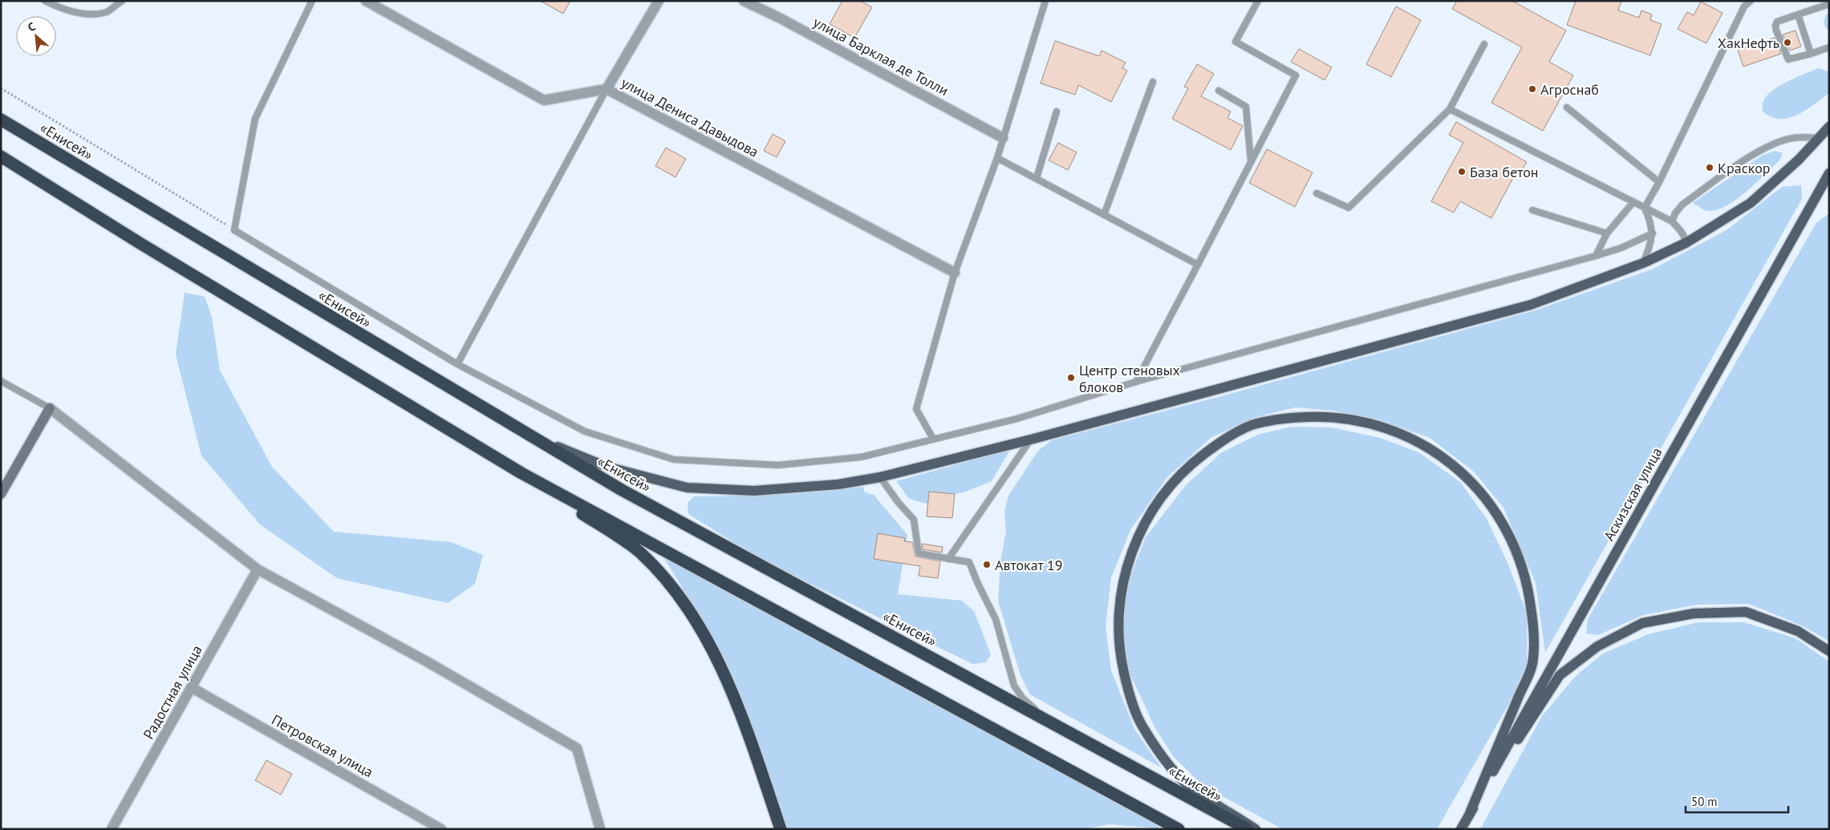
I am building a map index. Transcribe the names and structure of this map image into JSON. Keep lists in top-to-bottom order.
{
  "streets": {
    "highway": ["«Енисей»"],
    "main road": ["Аскизская улица"],
    "street": [
      "улица Барклая де Толли",
      "улица Дениса Давыдова",
      "Радостная улица",
      "Петровская улица"
    ]
  },
  "crossings": [
    ["Радостная улица", "Петровская улица"]
  ],
  "places": [
    "ХакНефть",
    "Агроснаб",
    "Краскор",
    "База бетон",
    "Центр стеновых блоков",
    "Автокат 19"
  ],
  "scale_bar": "50 m",
  "north": "top left"
}
